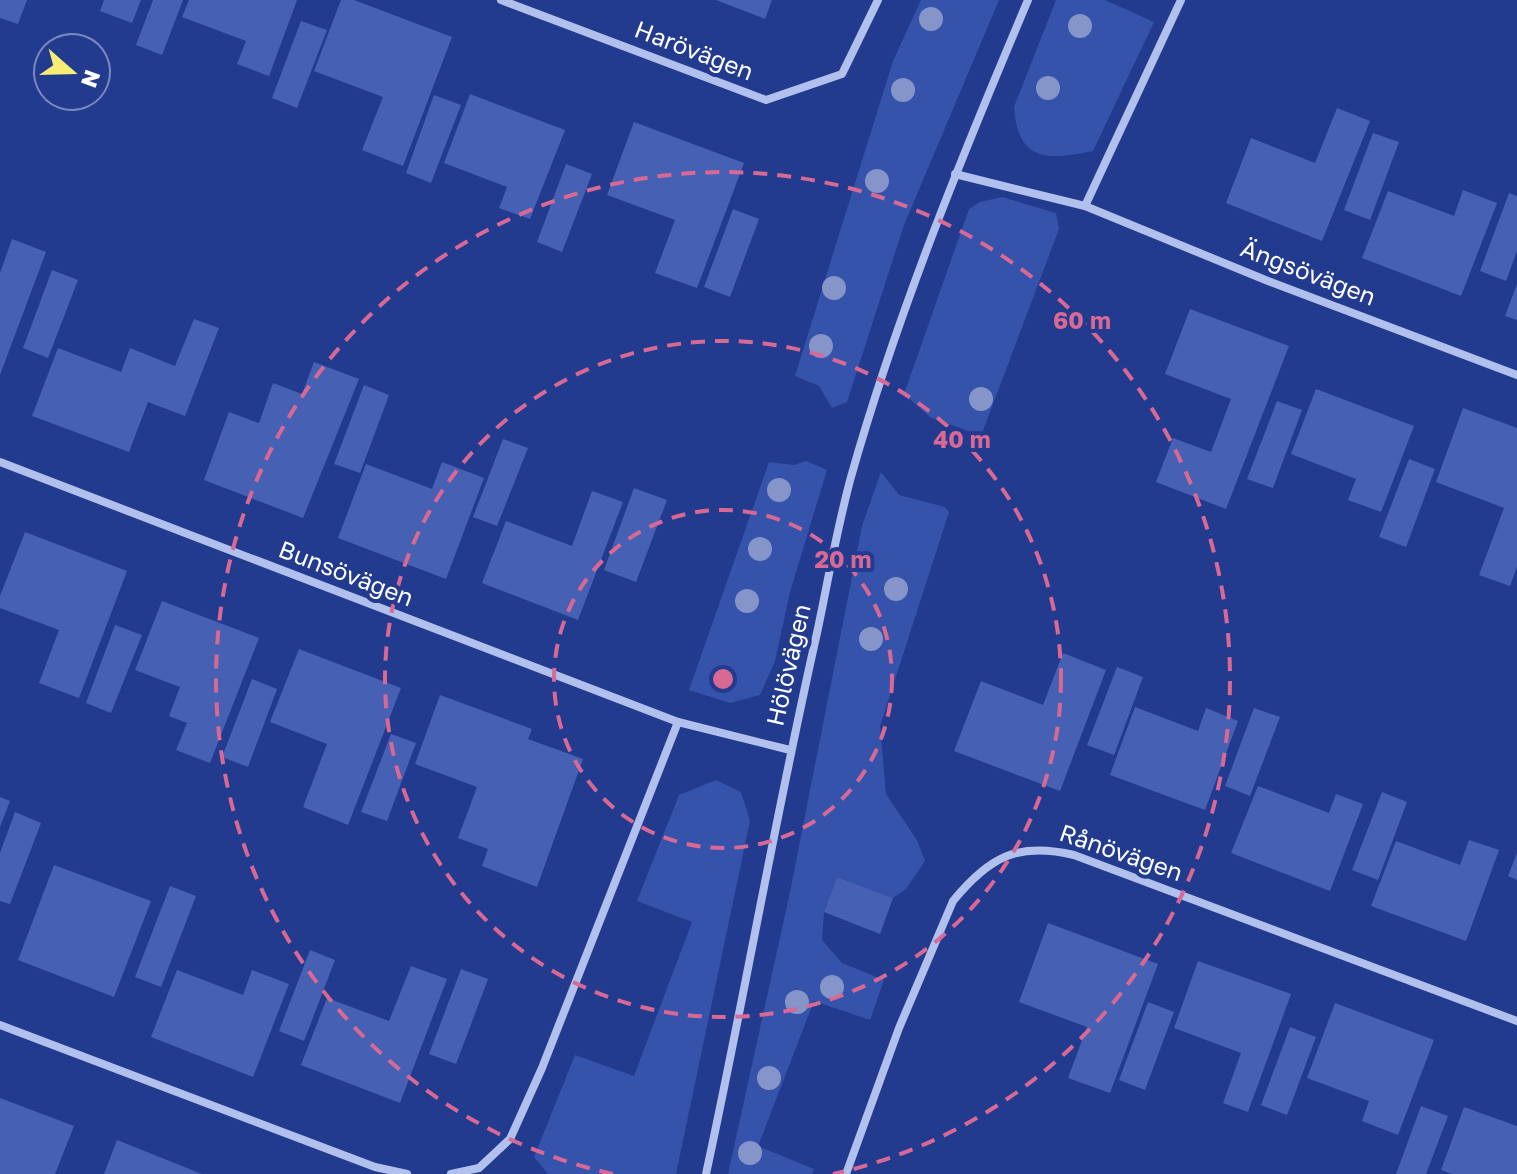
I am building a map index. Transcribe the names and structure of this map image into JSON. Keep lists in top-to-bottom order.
{
  "streets": {
    "street": [
      "Harövägen",
      "Ängsövägen",
      "Bunsövägen",
      "Hölövägen",
      "Rånövägen"
    ]
  },
  "crossings": [
    ["Ängsövägen", "Hölövägen"],
    ["Bunsövägen", "Hölövägen"]
  ],
  "north": "right",
  "rings": ["60 m", "40 m", "20 m"]
}
